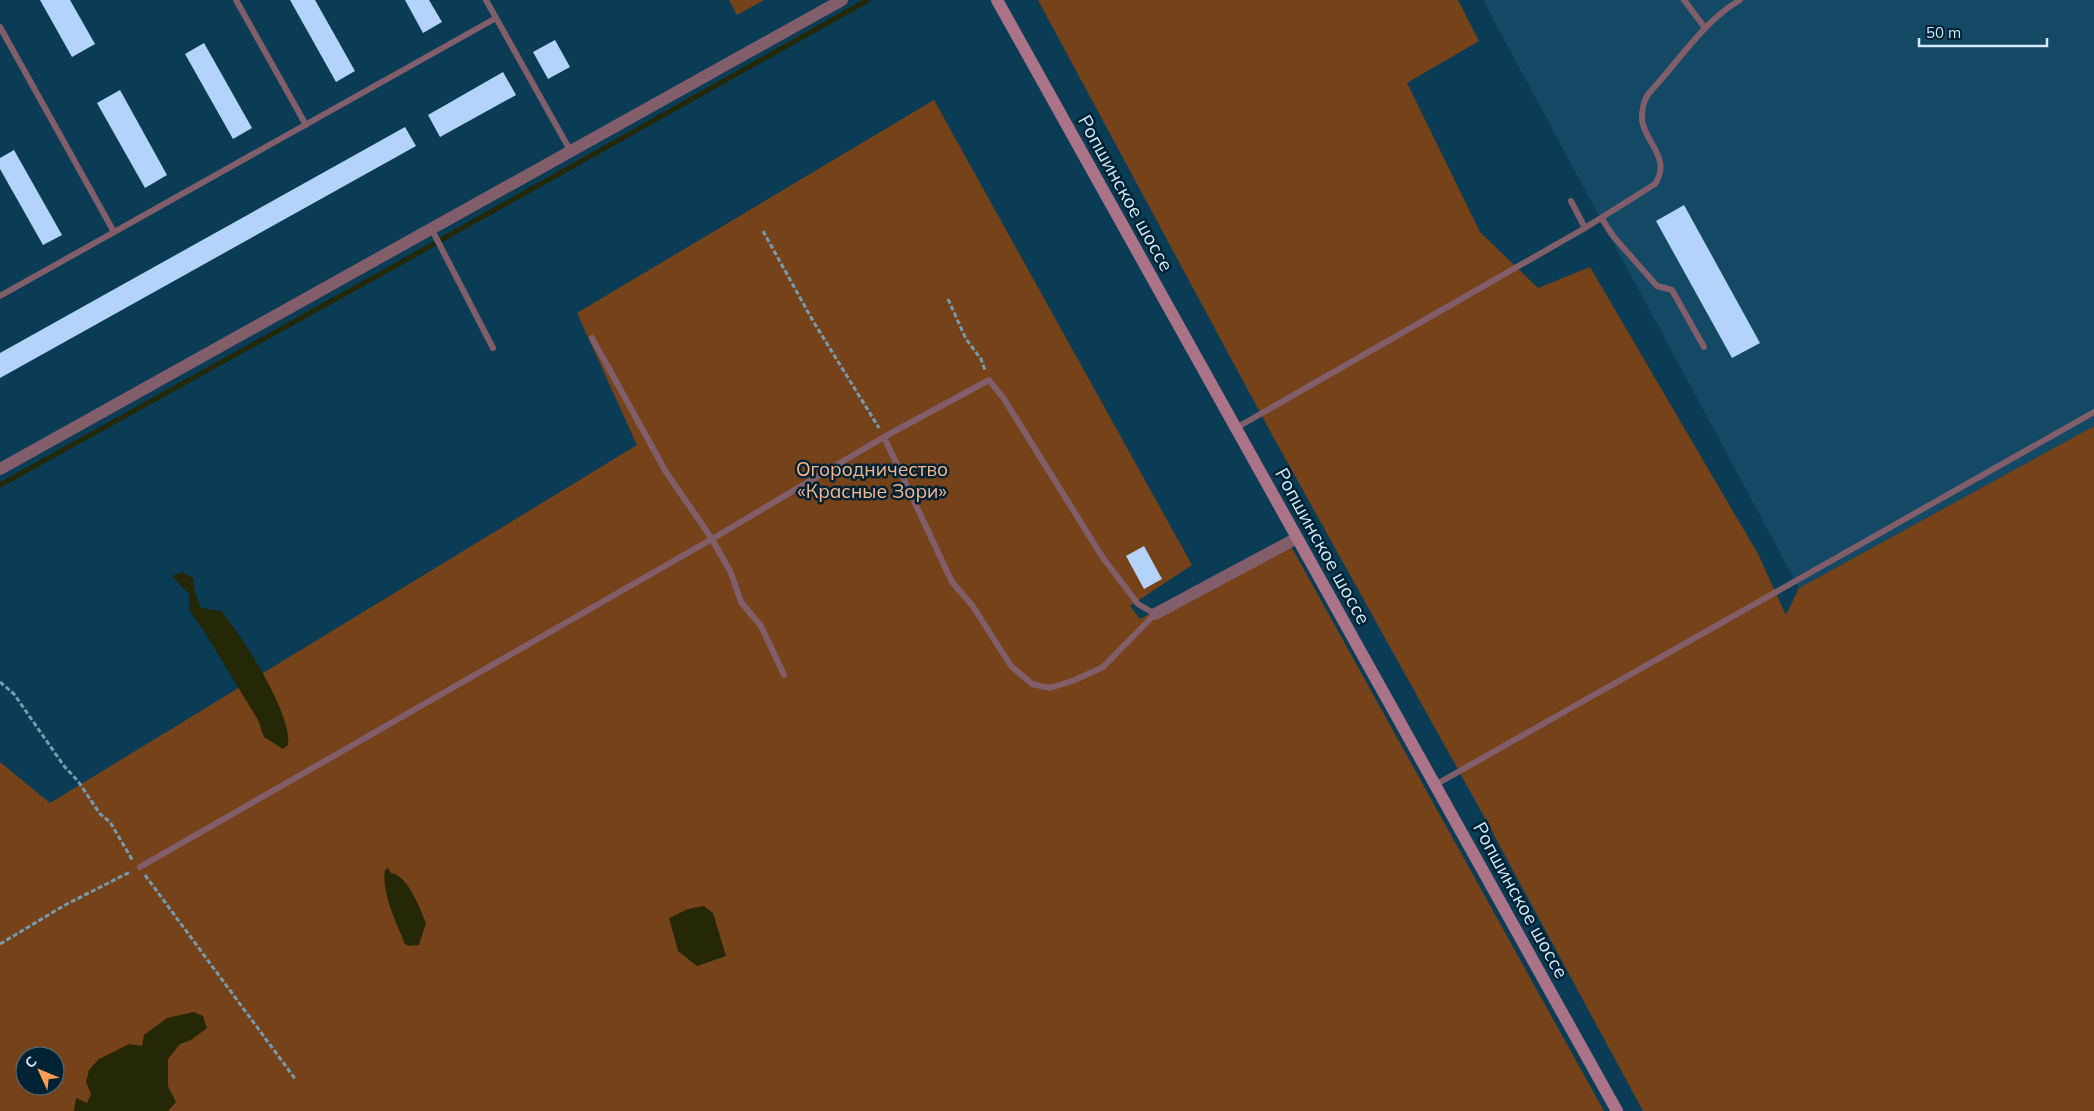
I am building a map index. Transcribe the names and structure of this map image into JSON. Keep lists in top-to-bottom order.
{
  "streets": {
    "main road": ["Ропшинское шоссе"]
  },
  "parks": ["Огородничество «Красные Зори»"],
  "scale_bar": "50 m",
  "north": "top left"
}
